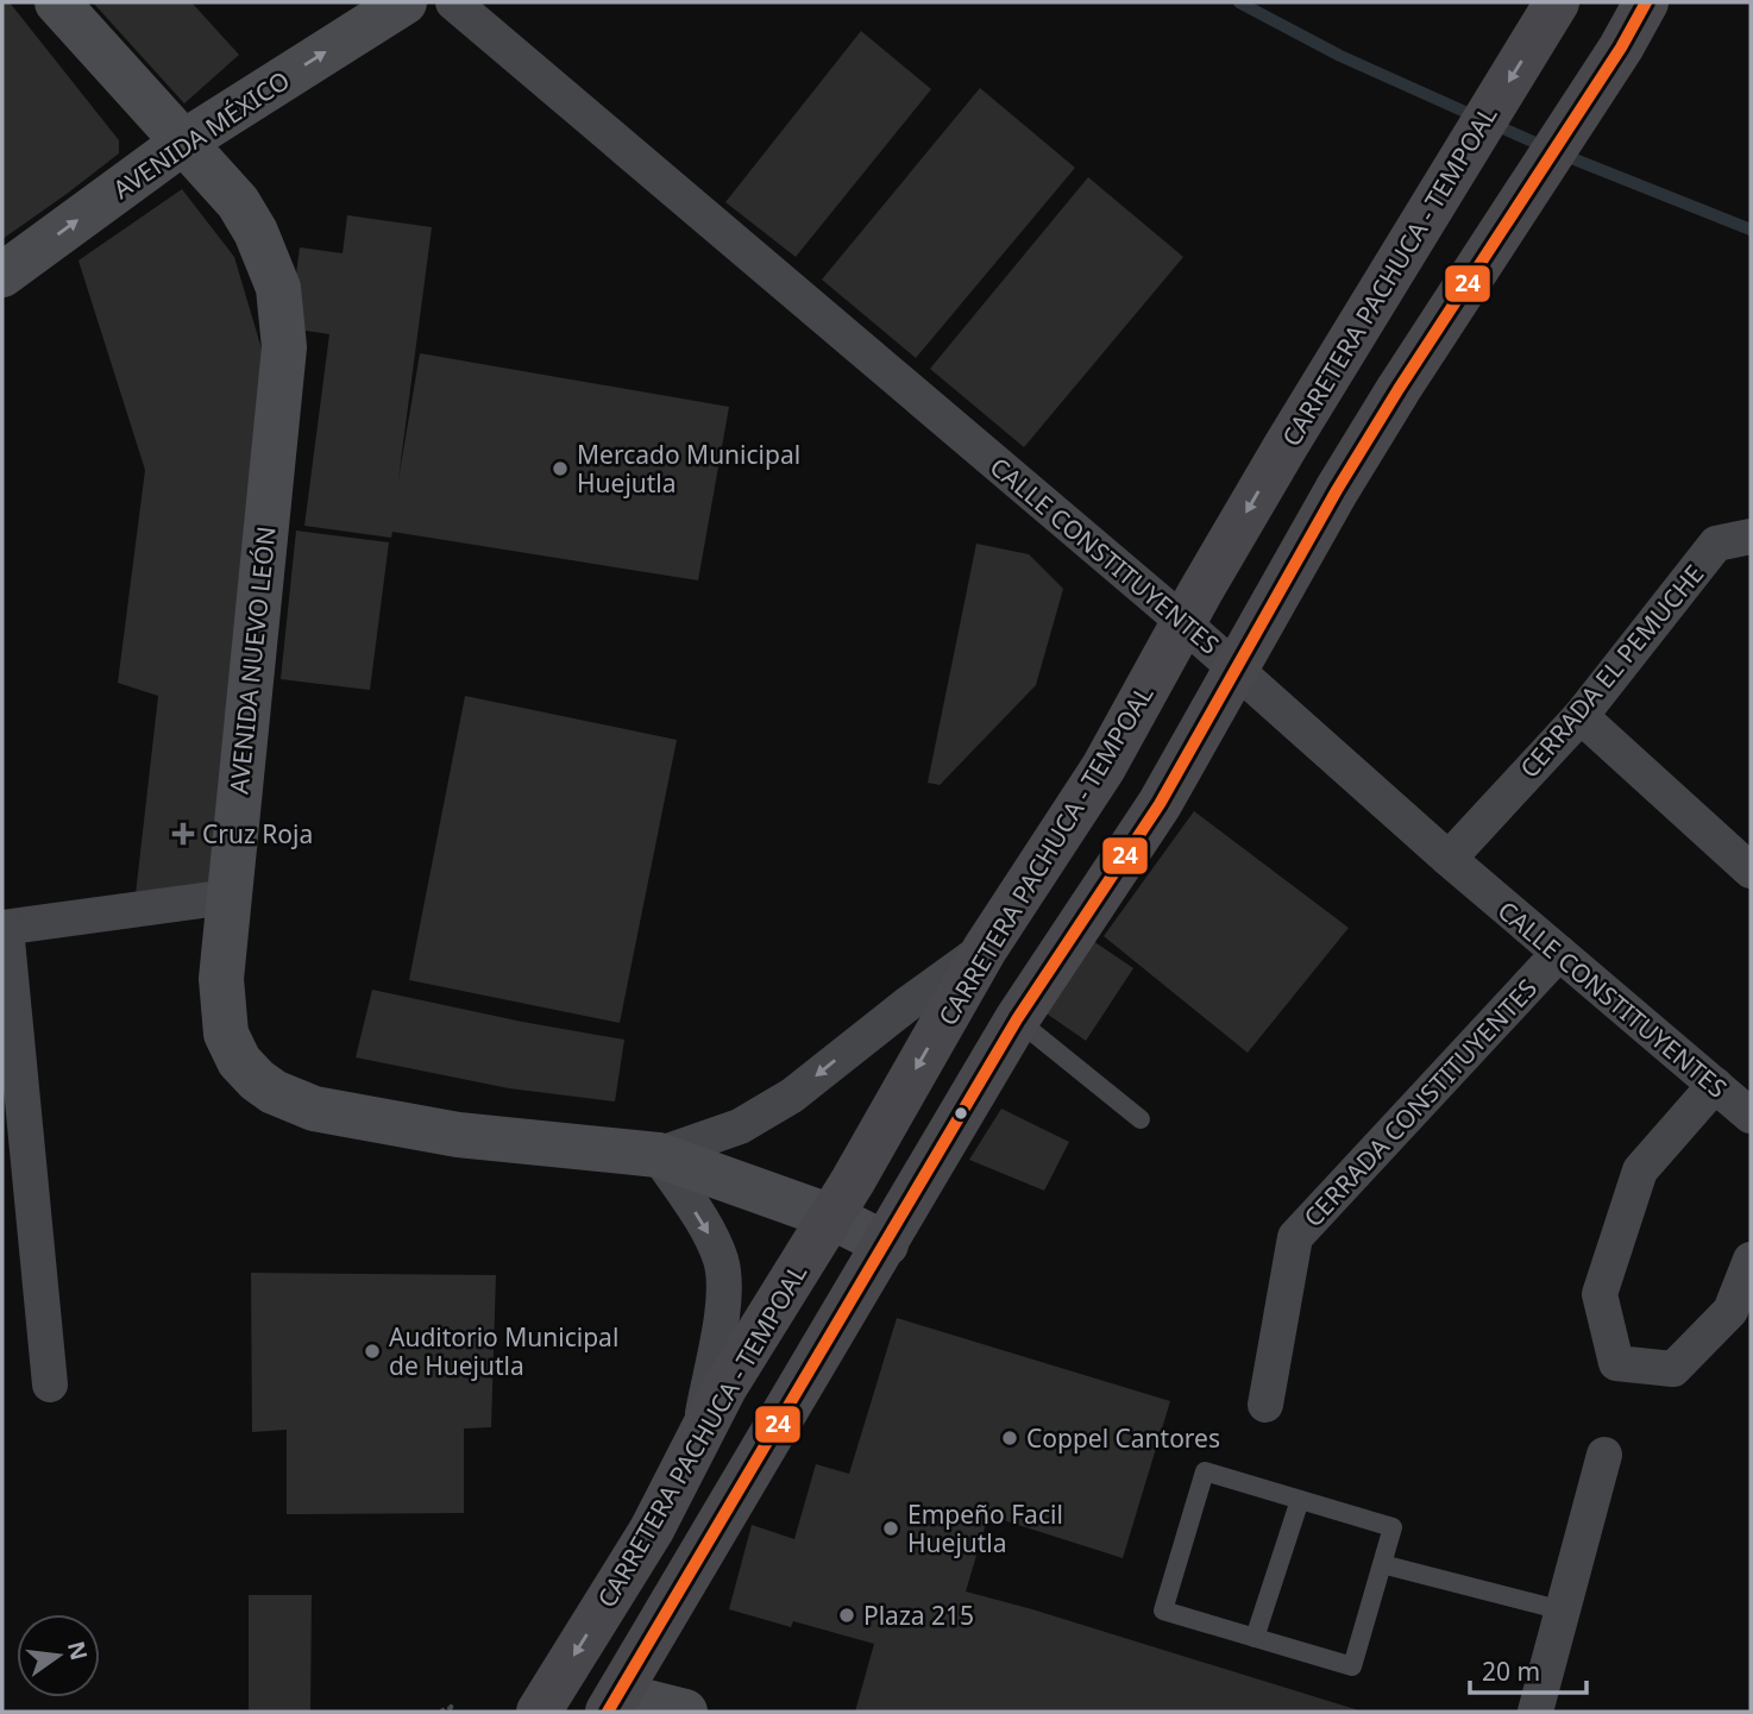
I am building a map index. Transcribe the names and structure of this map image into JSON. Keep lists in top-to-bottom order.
{
  "streets": {
    "main road": ["CARRETERA PACHUCA - TEMPOAL"],
    "street": [
      "AVENIDA MÉXICO",
      "CALLE CONSTITUYENTES",
      "AVENIDA NUEVO LEÓN",
      "CERRADA EL PEMUCHE",
      "CERRADA CONSTITUYENTES"
    ]
  },
  "crossings": [
    ["AVENIDA MÉXICO", "AVENIDA NUEVO LEÓN"],
    ["CARRETERA PACHUCA - TEMPOAL", "AVENIDA NUEVO LEÓN"],
    ["CALLE CONSTITUYENTES", "CERRADA EL PEMUCHE"],
    ["CALLE CONSTITUYENTES", "CERRADA CONSTITUYENTES"]
  ],
  "one_way": ["AVENIDA MÉXICO"],
  "places": {
    "other": [
      "Mercado Municipal Huejutla",
      "Auditorio Municipal de Huejutla",
      "Coppel Cantores",
      "Empeño Facil Huejutla",
      "Plaza 215"
    ],
    "health": ["Cruz Roja"]
  },
  "lines": ["transit line 24"],
  "scale_bar": "20 m",
  "north": "right"
}
